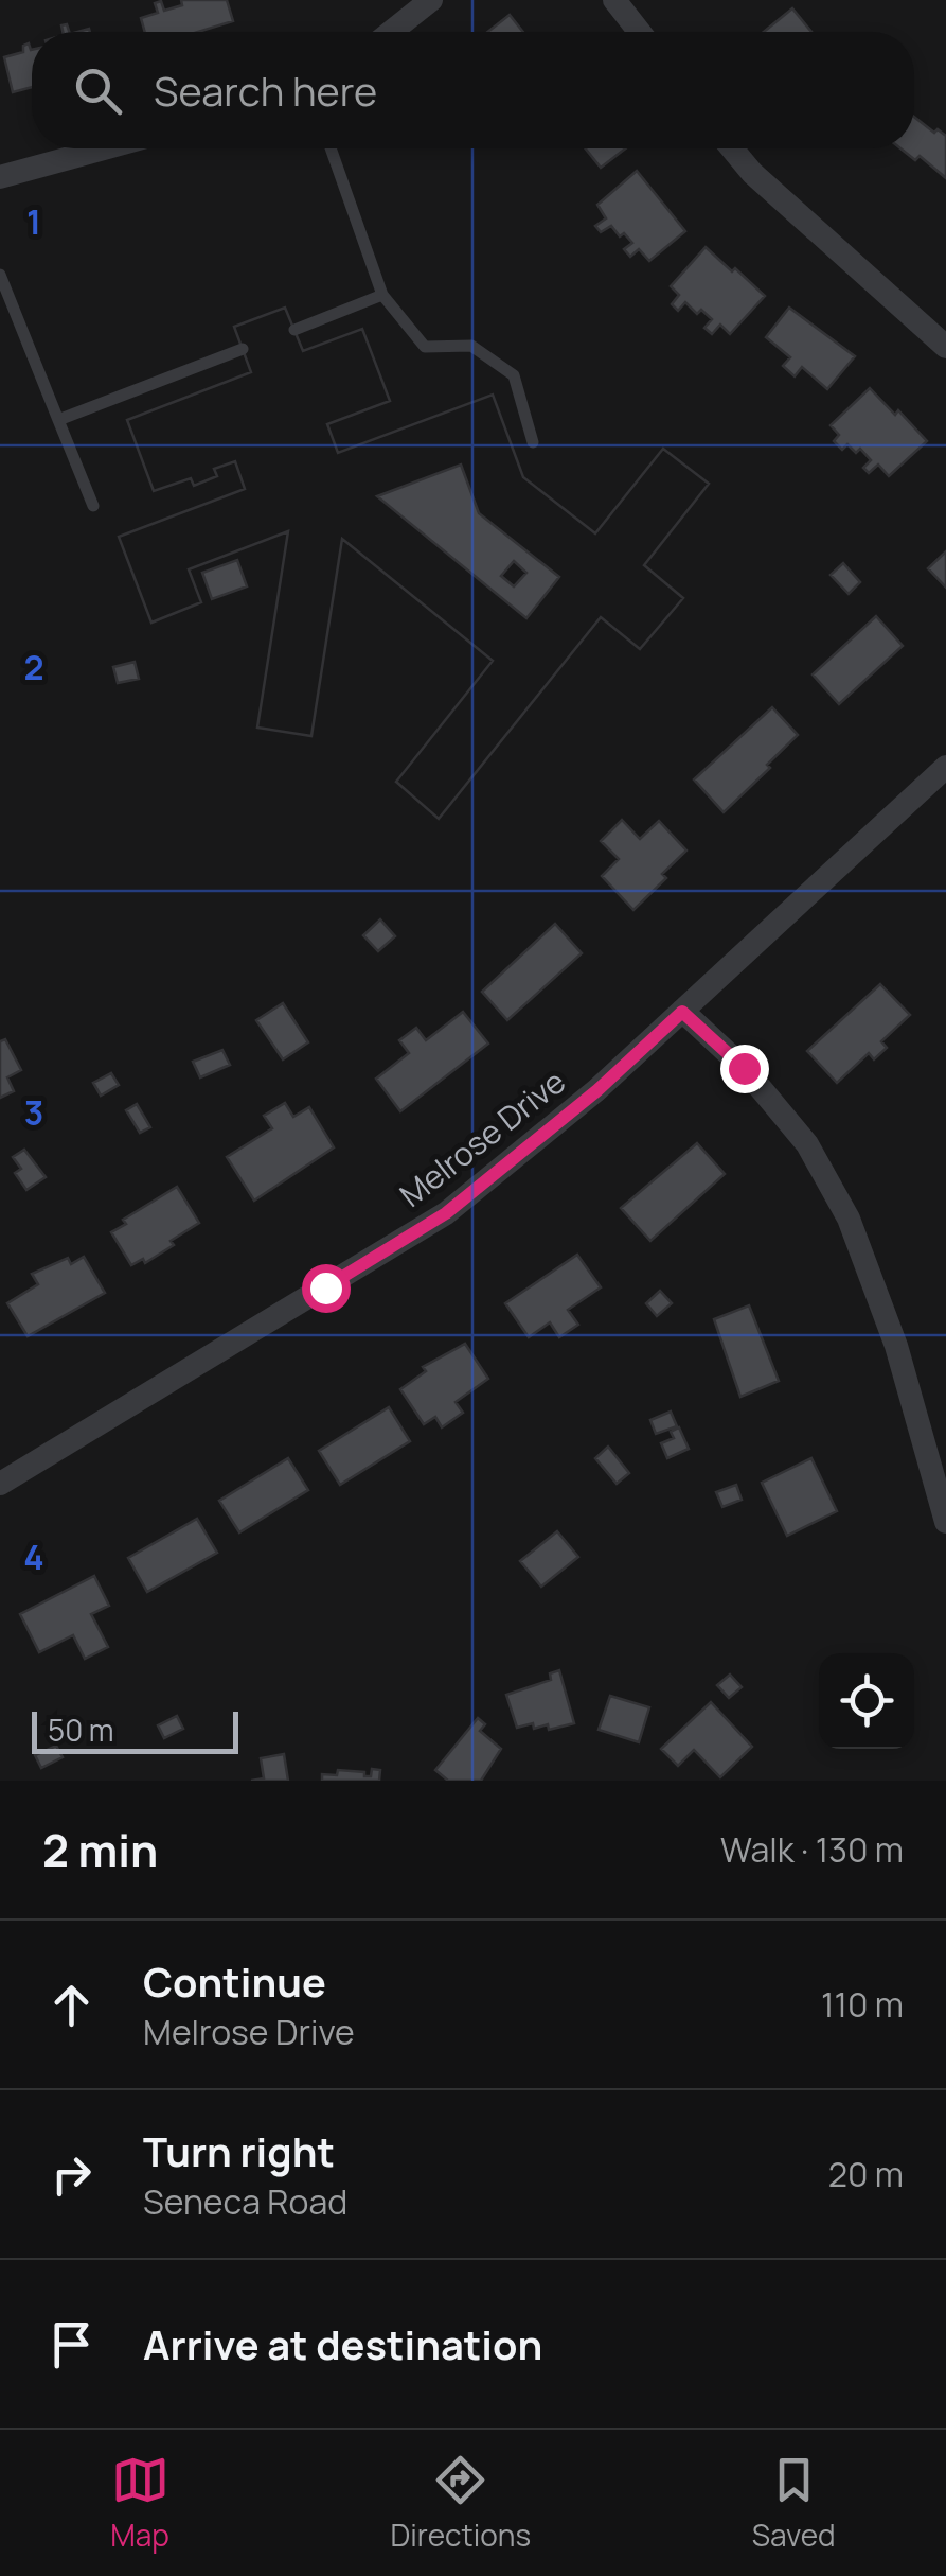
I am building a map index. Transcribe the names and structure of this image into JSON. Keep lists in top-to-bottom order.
{
  "streets": {
    "street": ["Melrose Drive"]
  },
  "scale_bar": "50 m",
  "page": {
    "search": "Search here",
    "scale": "50 m",
    "heading": ["2 min", "Walk · 130 m"],
    "list": [
      ["Continue", "Melrose Drive", "110 m"],
      ["Turn right", "Seneca Road", "20 m"],
      "Arrive at destination"
    ],
    "nav": ["Map", "Directions", "Saved"]
  },
  "grid": {
    "rows": [
      "1",
      "2",
      "3",
      "4"
    ]
  }
}
